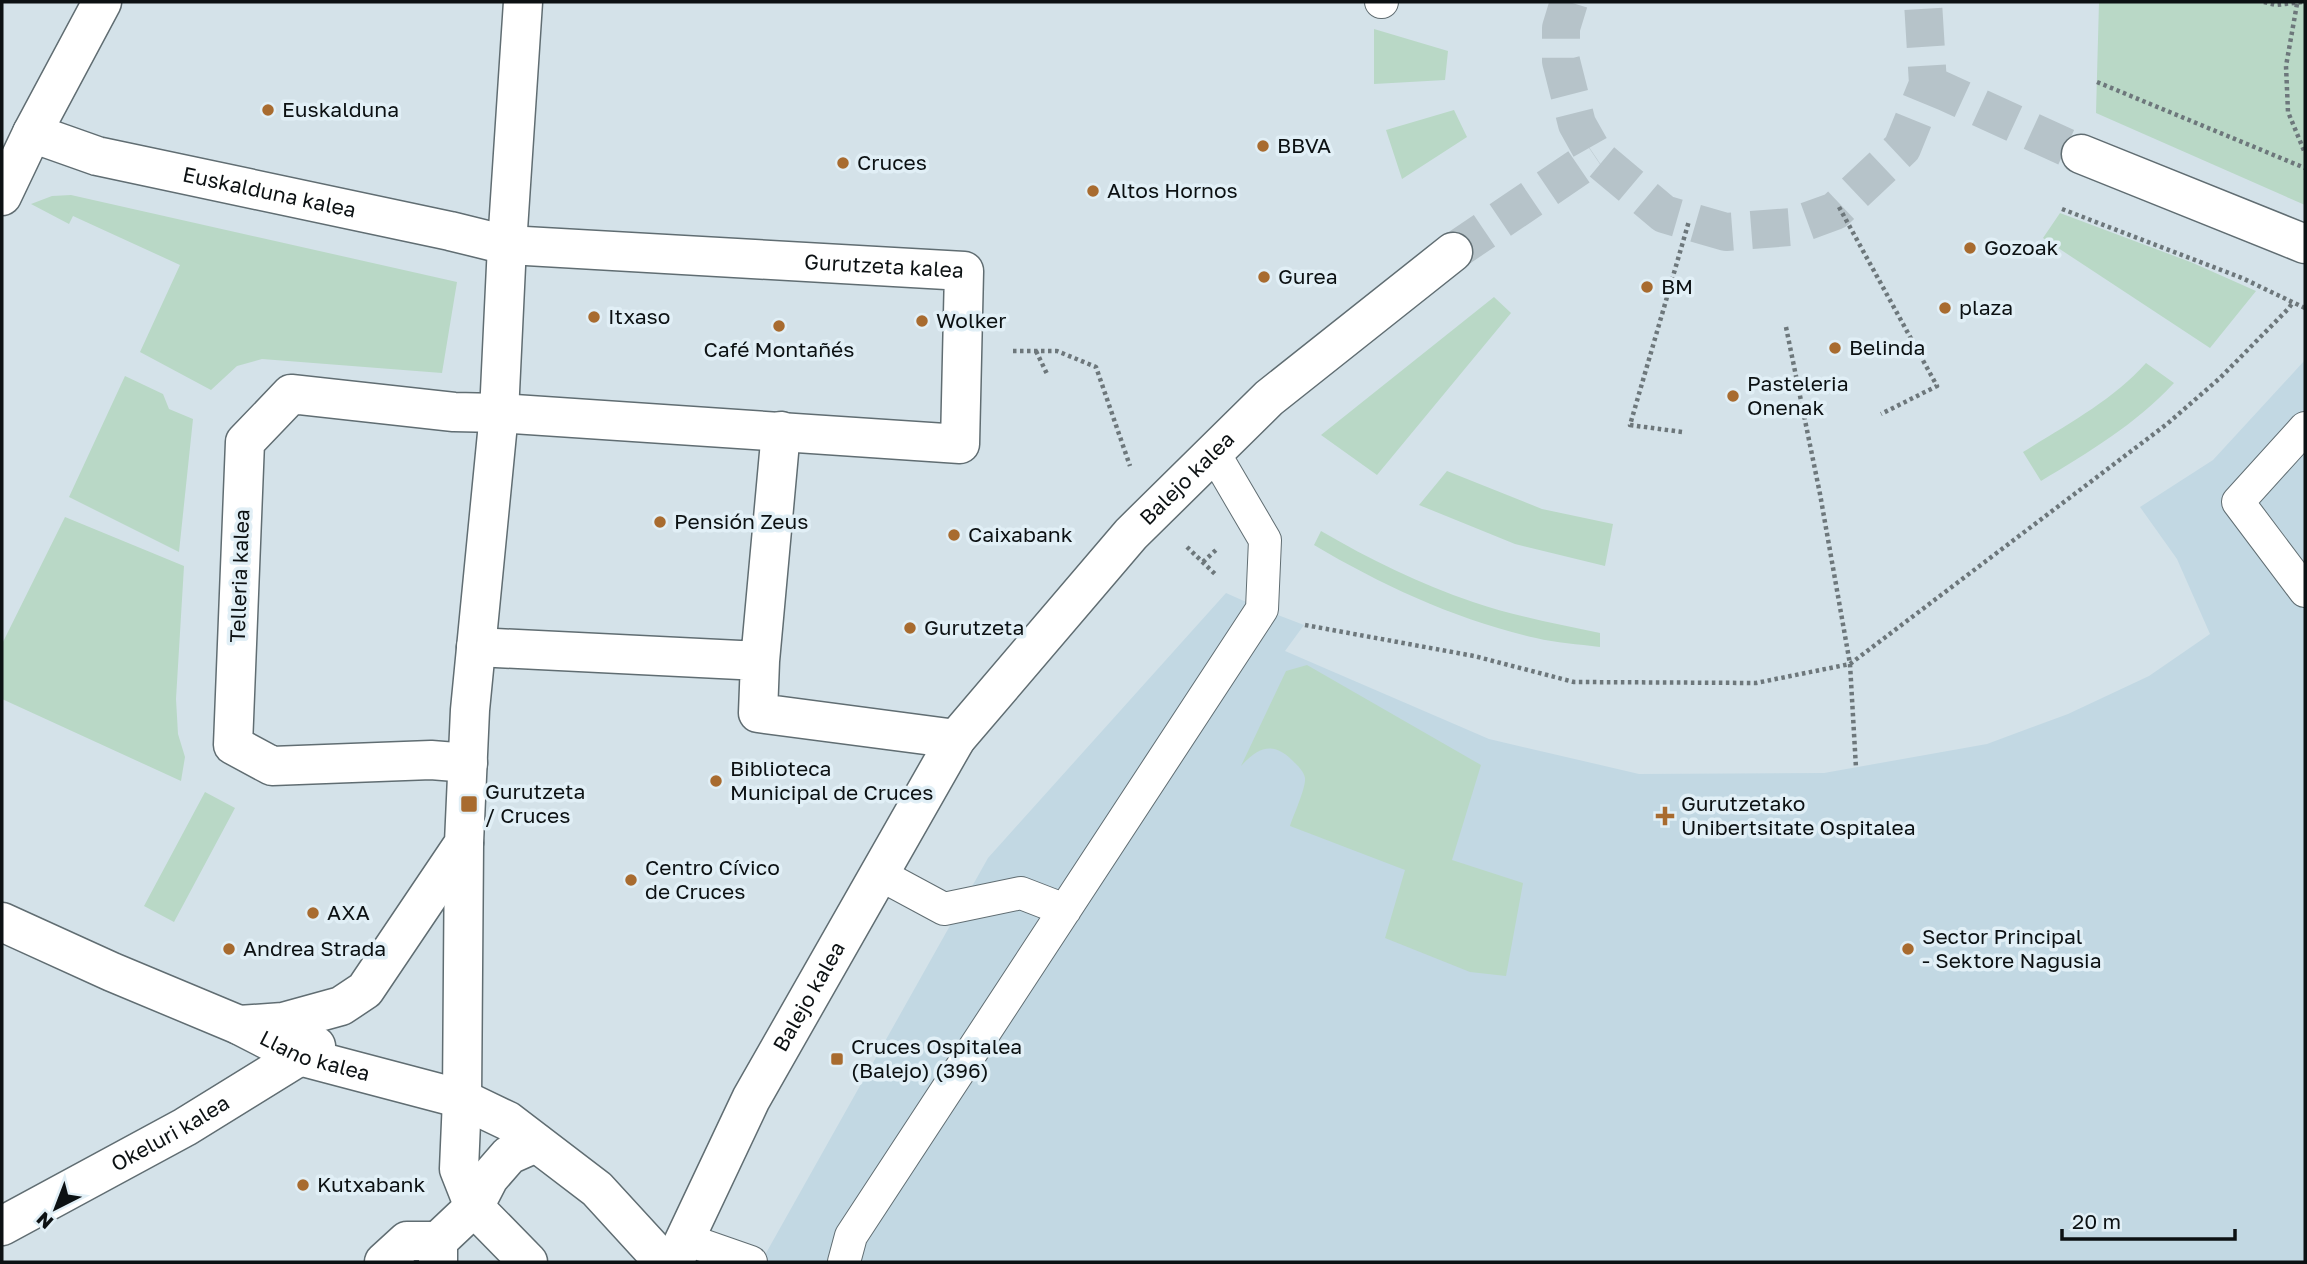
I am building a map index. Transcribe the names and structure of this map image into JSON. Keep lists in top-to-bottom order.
{
  "streets": {
    "street": [
      "Euskalduna kalea",
      "Gurutzeta kalea",
      "Balejo kalea",
      "Telleria kalea",
      "Llano kalea",
      "Okeluri kalea"
    ]
  },
  "crossings": [
    ["Euskalduna kalea", "Gurutzeta kalea"],
    ["Gurutzeta kalea", "Telleria kalea"],
    ["Balejo kalea", "Llano kalea"],
    ["Llano kalea", "Okeluri kalea"]
  ],
  "places": {
    "other": [
      "Euskalduna",
      "BBVA",
      "Cruces",
      "Altos Hornos",
      "Gozoak",
      "Gurea",
      "BM",
      "plaza",
      "Itxaso",
      "Wolker",
      "Café Montañés",
      "Belinda",
      "Pasteleria Onenak",
      "Pensión Zeus",
      "Caixabank",
      "Gurutzeta",
      "Biblioteca Municipal de Cruces",
      "Centro Cívico de Cruces",
      "AXA",
      "Andrea Strada",
      "Sector Principal - Sektore Nagusia",
      "Kutxabank"
    ],
    "transit": ["Gurutzeta / Cruces", "Cruces Ospitalea (Balejo) (396)"],
    "health": ["Gurutzetako Unibertsitate Ospitalea"]
  },
  "scale_bar": "20 m",
  "north": "bottom left"
}
